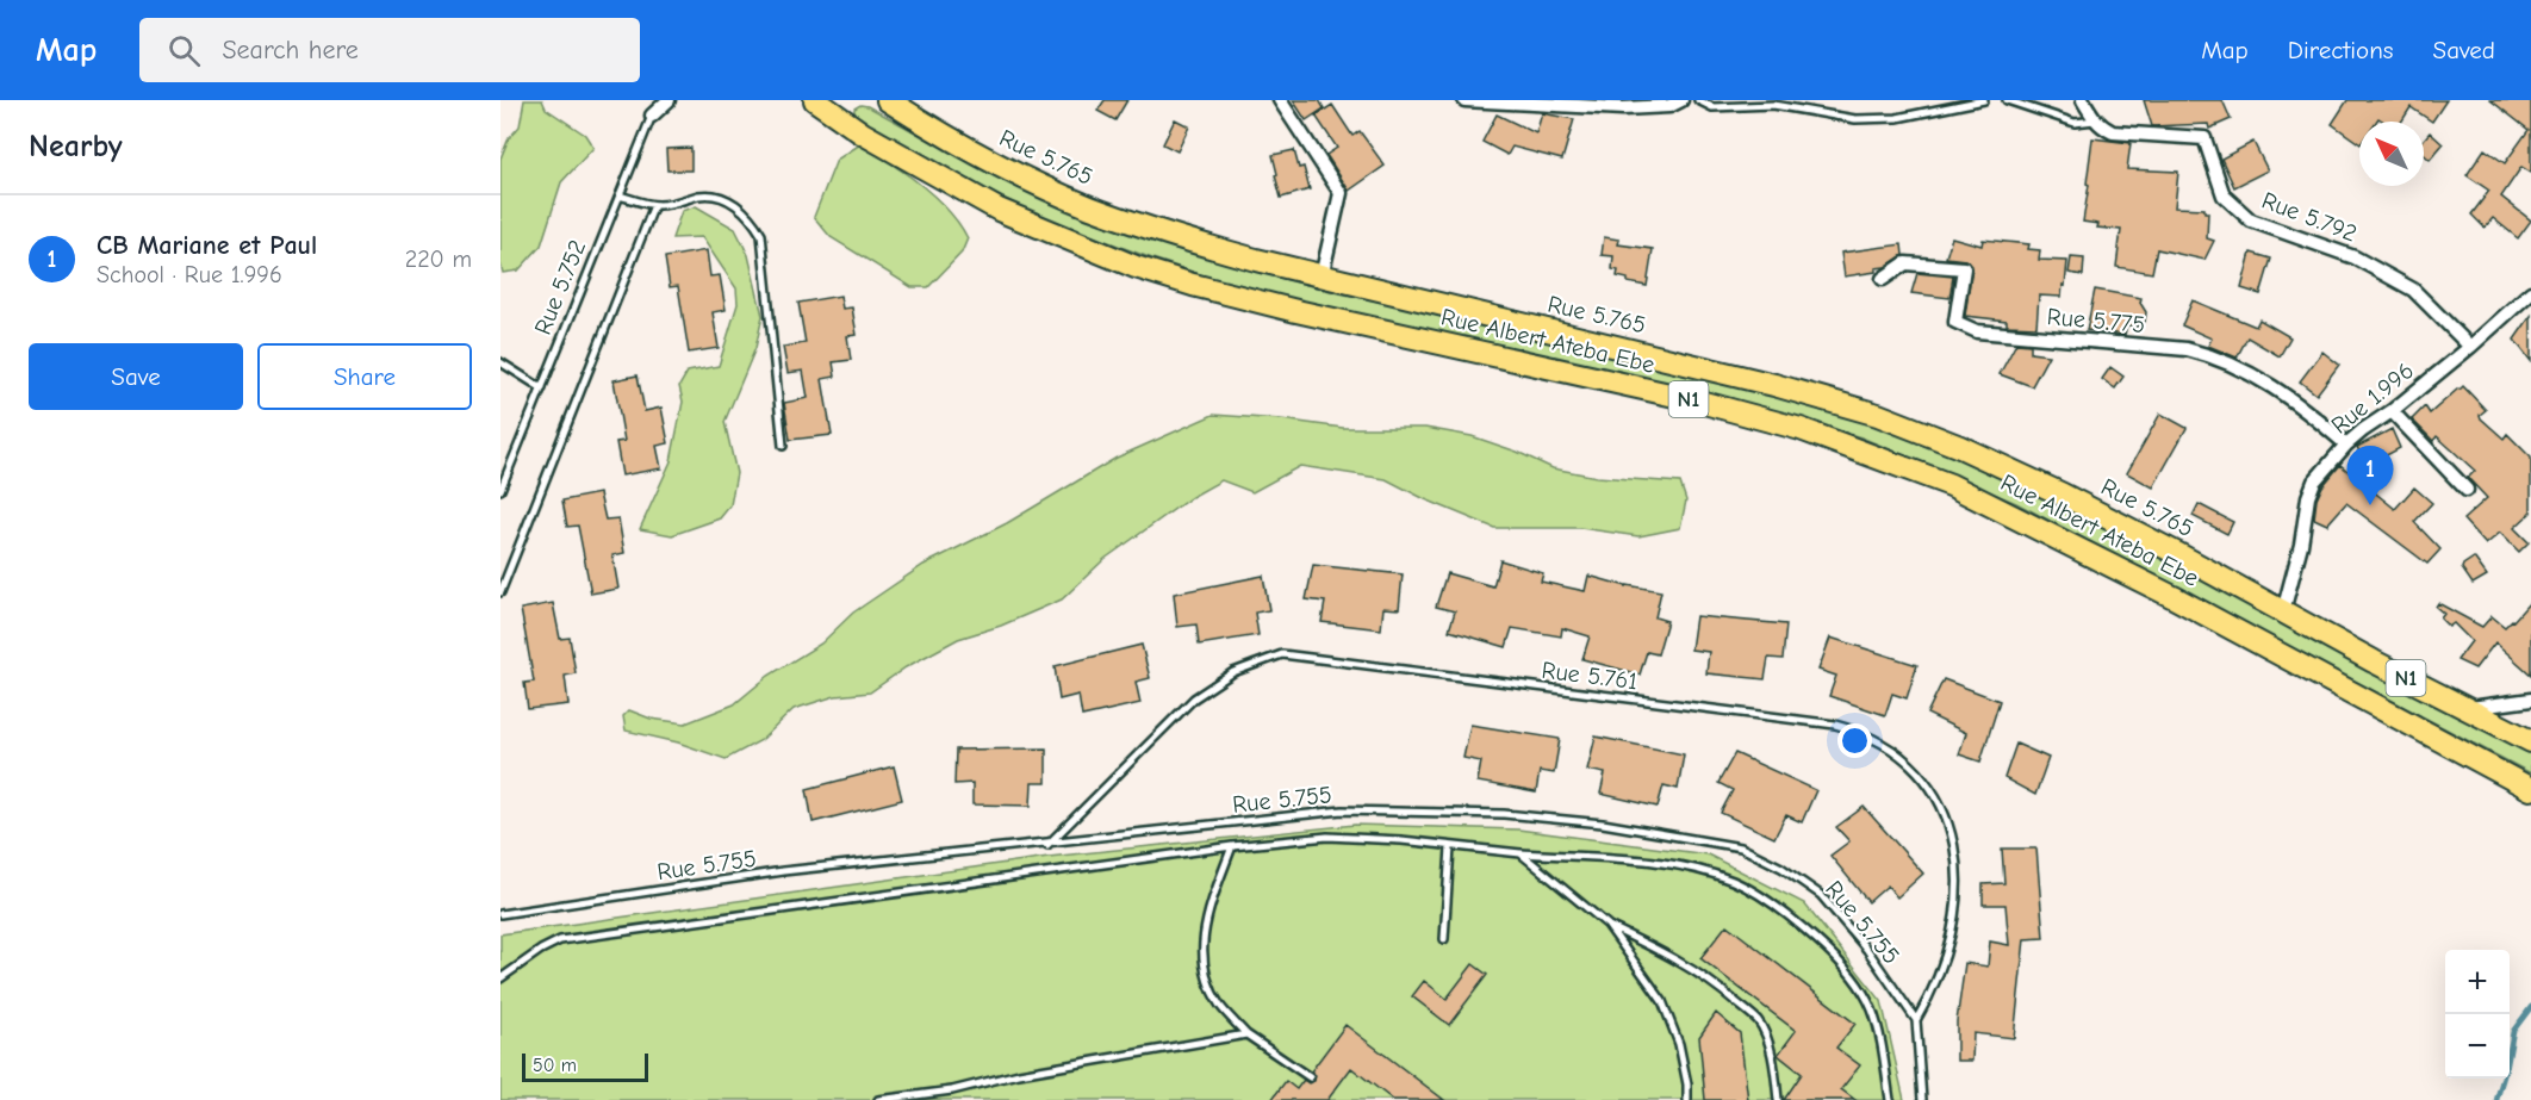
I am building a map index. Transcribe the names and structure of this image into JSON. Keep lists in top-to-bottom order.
{
  "streets": {
    "highway": ["Rue 5.765", "Rue Albert Ateba Ebe", "N1"],
    "street": [
      "Rue 5.792",
      "Rue 5.752",
      "Rue 5.775",
      "Rue 1.996"
    ],
    "lane": ["Rue 5.761", "Rue 5.755"]
  },
  "crossings": [
    ["Rue 5.765", "Rue 1.996"],
    ["Rue 5.765", "N1"],
    ["Rue 5.792", "Rue 1.996"],
    ["Rue 5.775", "Rue 1.996"],
    ["Rue 1.996", "N1"],
    ["Rue 5.761", "Rue 5.755"]
  ],
  "scale_bar": "50 m",
  "north": "top left",
  "page": {
    "header": "Map",
    "search": "Search here",
    "nav": ["Map", "Directions", "Saved"],
    "heading": "Nearby",
    "list": [
      {
        "mark": "1",
        "name": "CB Mariane et Paul",
        "note": "School · Rue 1.996",
        "value": "220 m"
      }
    ],
    "buttons": ["Save", "Share"],
    "pins": "1",
    "map_buttons": ["+", "−"],
    "scale": "50 m"
  }
}
